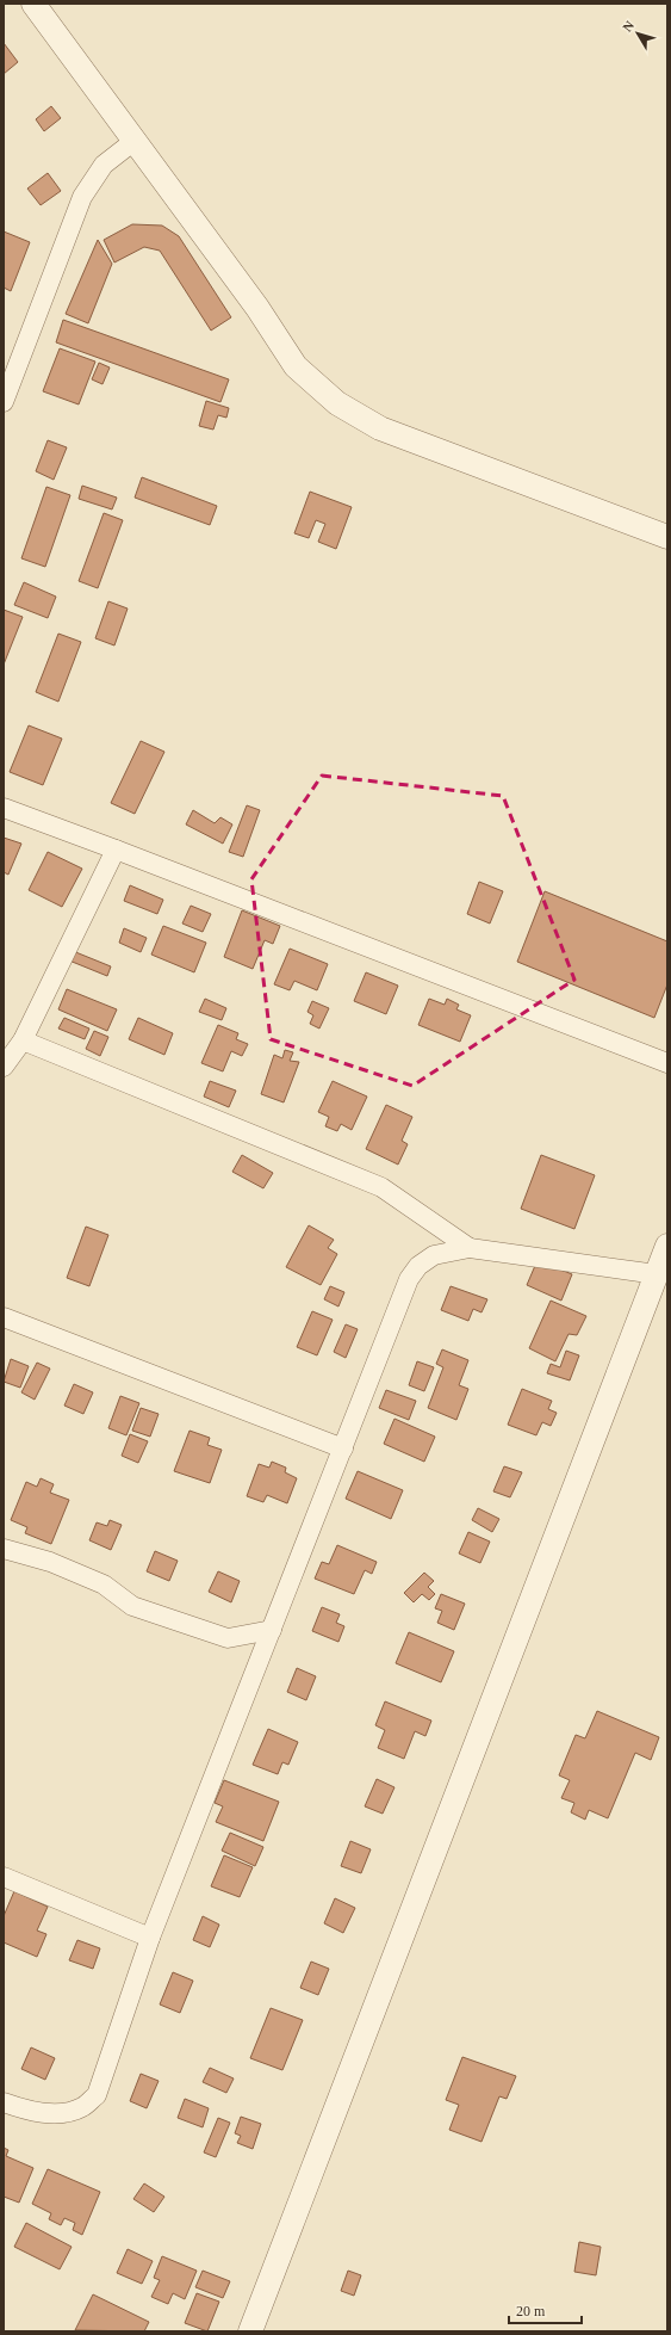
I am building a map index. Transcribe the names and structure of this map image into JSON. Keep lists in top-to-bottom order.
{
  "scale_bar": "20 m",
  "north": "top left"
}
